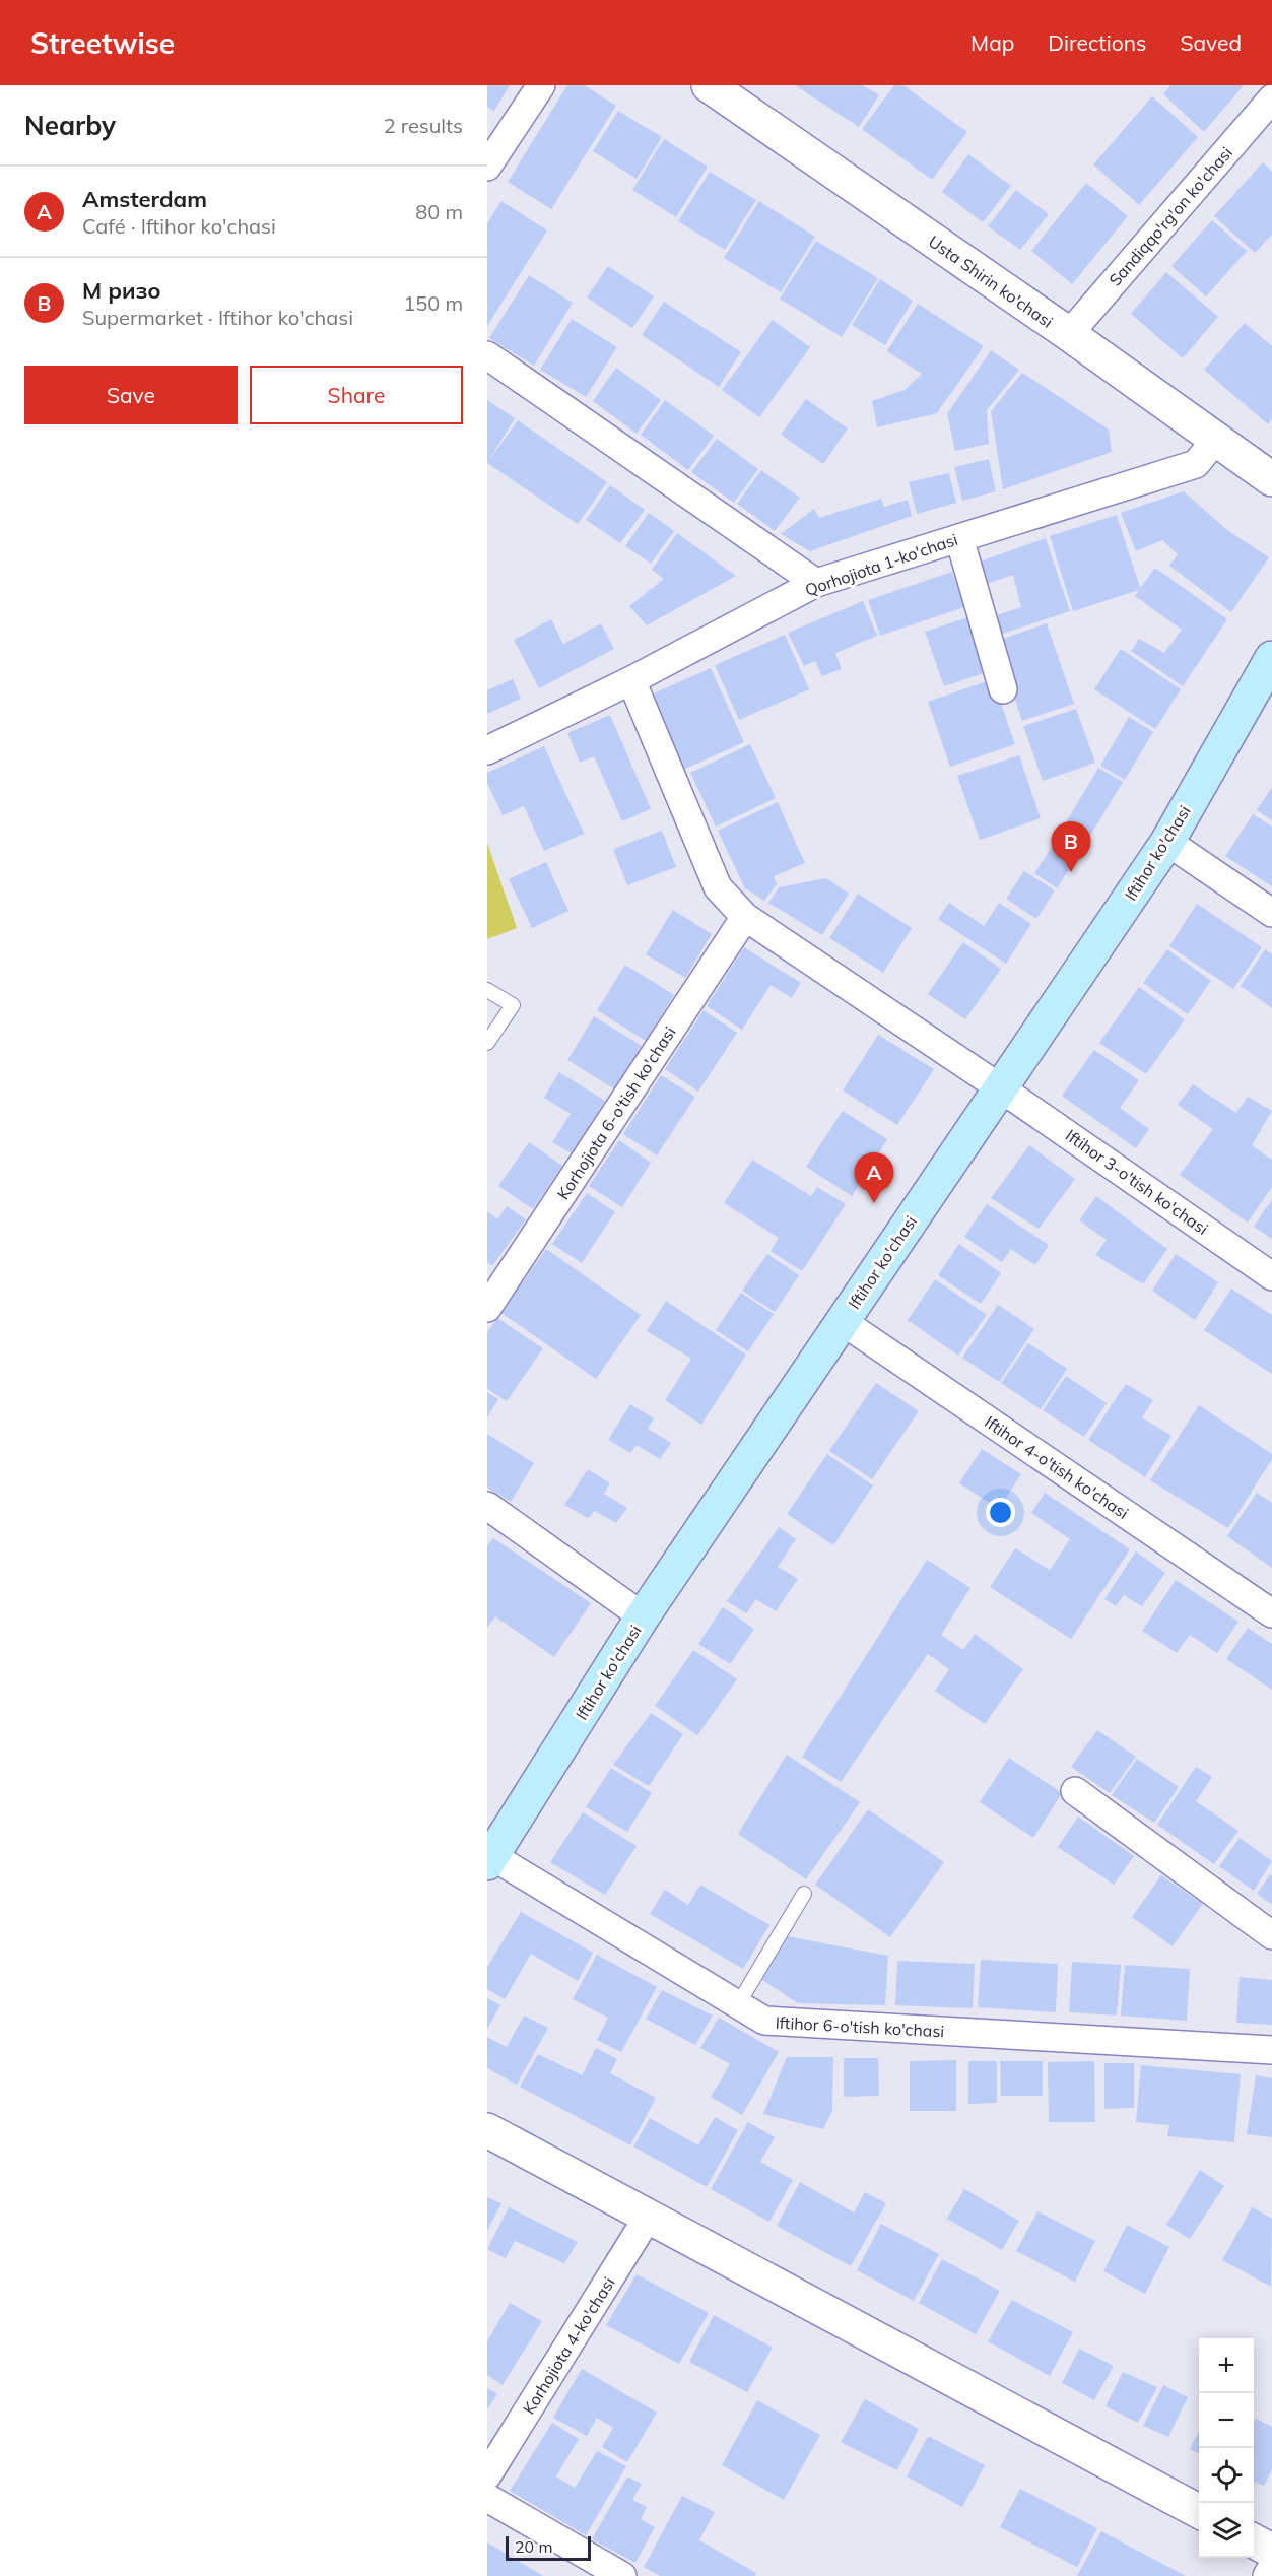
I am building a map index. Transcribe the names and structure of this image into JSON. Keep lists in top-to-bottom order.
{
  "streets": {
    "main road": ["Iftihor ko'chasi"],
    "street": [
      "Sandiqqo'rg'on ko'chasi",
      "Usta Shirin ko'chasi",
      "Qorhojiota 1-ko'chasi",
      "Korhojiota 6-o'tish ko'chasi",
      "Iftihor 3-o'tish ko'chasi",
      "Iftihor 4-o'tish ko'chasi",
      "Iftihor 6-o'tish ko'chasi",
      "Korhojiota 4-ko'chasi"
    ]
  },
  "crossings": [
    ["Sandiqqo'rg'on ko'chasi", "Usta Shirin ko'chasi"],
    ["Usta Shirin ko'chasi", "Qorhojiota 1-ko'chasi"],
    ["Iftihor ko'chasi", "Iftihor 3-o'tish ko'chasi"],
    ["Iftihor ko'chasi", "Iftihor 4-o'tish ko'chasi"],
    ["Iftihor ko'chasi", "Iftihor 6-o'tish ko'chasi"]
  ],
  "scale_bar": "20 m",
  "page": {
    "header": "Streetwise",
    "nav": ["Map", "Directions", "Saved"],
    "heading": ["Nearby", "2 results"],
    "list": [
      {
        "mark": "A",
        "name": "Amsterdam",
        "note": "Café · Iftihor ko'chasi",
        "value": "80 m"
      },
      {
        "mark": "B",
        "name": "М ризо",
        "note": "Supermarket · Iftihor ko'chasi",
        "value": "150 m"
      }
    ],
    "buttons": ["Save", "Share"],
    "pins": ["B", "A"],
    "map_buttons": ["+", "−"],
    "scale": "20 m"
  }
}
